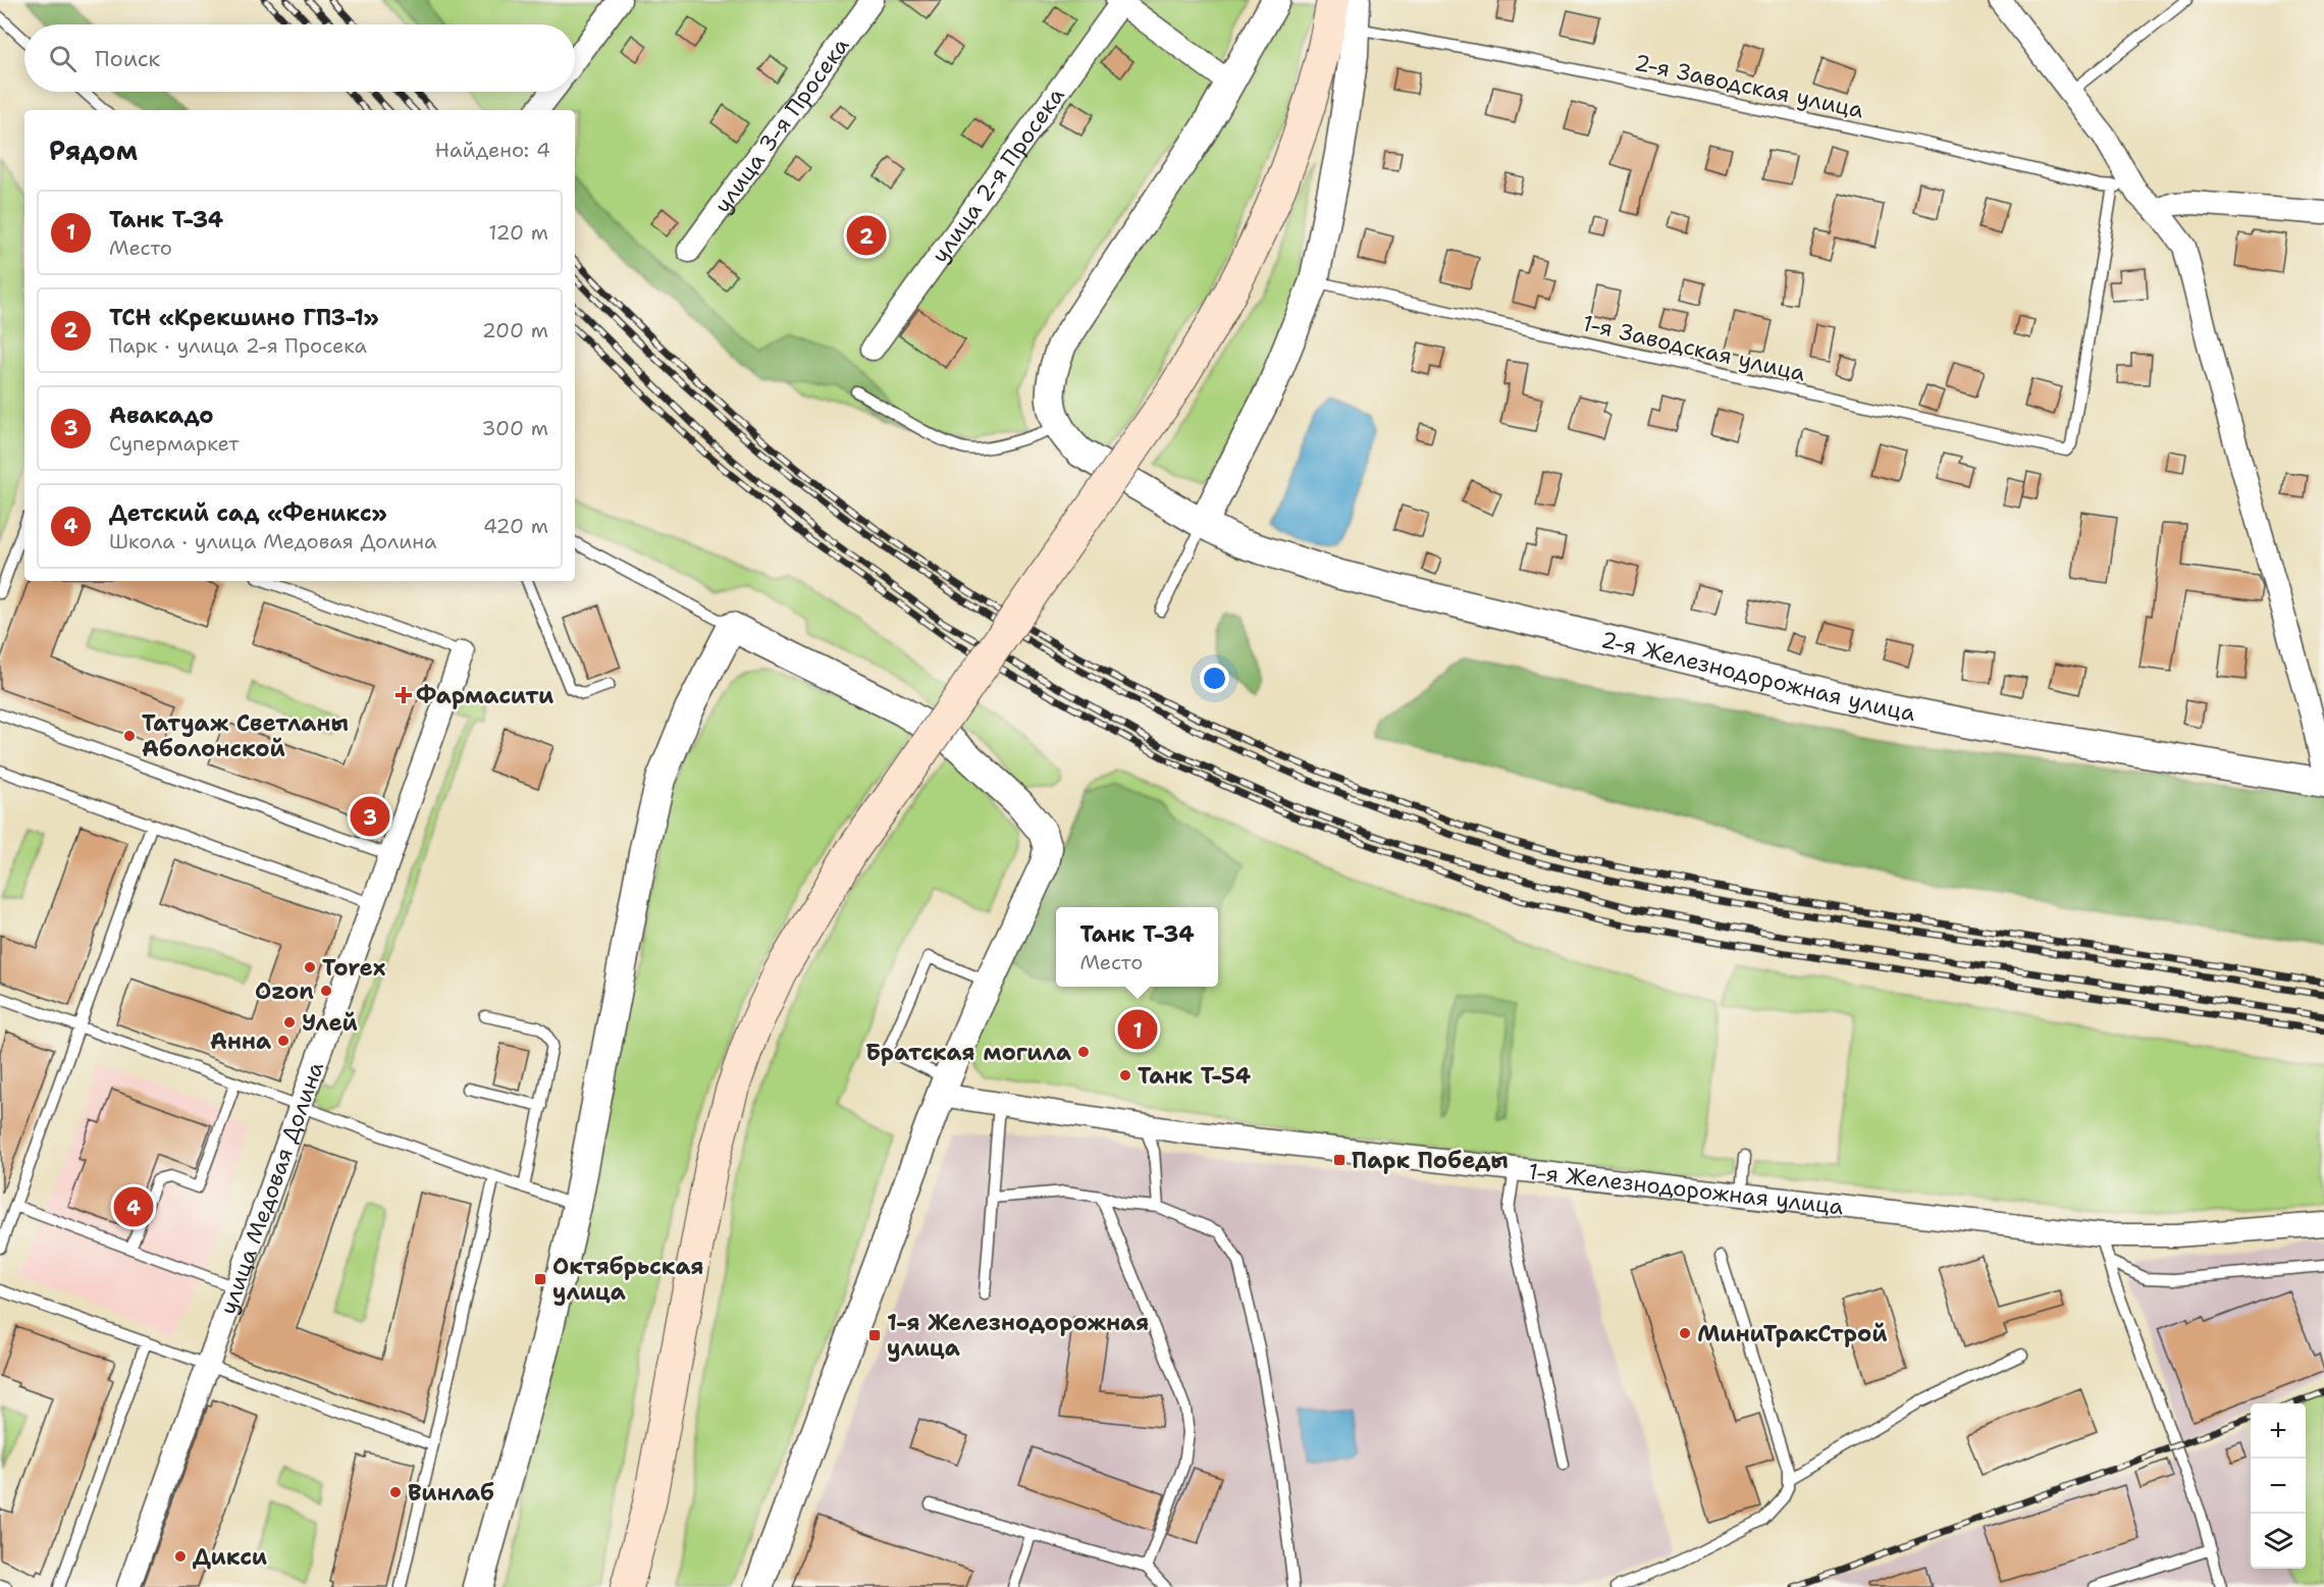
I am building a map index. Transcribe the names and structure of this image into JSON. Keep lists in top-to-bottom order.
{
  "streets": {
    "street": [
      "улица 3-я Просека",
      "улица 2-я Просека",
      "2-я Железнодорожная улица",
      "1-я Железнодорожная улица",
      "улица Медовая Долина"
    ],
    "lane": ["2-я Заводская улица", "1-я Заводская улица"]
  },
  "crossings": [
    ["2-я Заводская улица", "1-я Заводская улица"]
  ],
  "places": {
    "health": ["Фармасити"],
    "other": [
      "Татуаж Светланы Аболонской",
      "Torex",
      "Ozon",
      "Улей",
      "Анна",
      "Братская могила",
      "Танк Т-54",
      "МиниТракСтрой",
      "Винлаб",
      "Дикси"
    ],
    "transit": ["Парк Победы", "Октябрьская улица", "1-я Железнодорожная улица"]
  },
  "page": {
    "search": "Поиск",
    "heading": ["Рядом", "Найдено: 4"],
    "list": [
      {
        "mark": "1",
        "name": "Танк Т-34",
        "note": "Место",
        "value": "120 m"
      },
      {
        "mark": "2",
        "name": "ТСН «Крекшино ГПЗ-1»",
        "note": "Парк · улица 2-я Просека",
        "value": "200 m"
      },
      {
        "mark": "3",
        "name": "Авакадо",
        "note": "Супермаркет",
        "value": "300 m"
      },
      {
        "mark": "4",
        "name": "Детский сад «Феникс»",
        "note": "Школа · улица Медовая Долина",
        "value": "420 m"
      }
    ],
    "pins": [
      "2",
      "3",
      "1",
      "4"
    ],
    "popup": ["Танк Т-34", "Место"],
    "map_buttons": ["+", "−"]
  }
}
